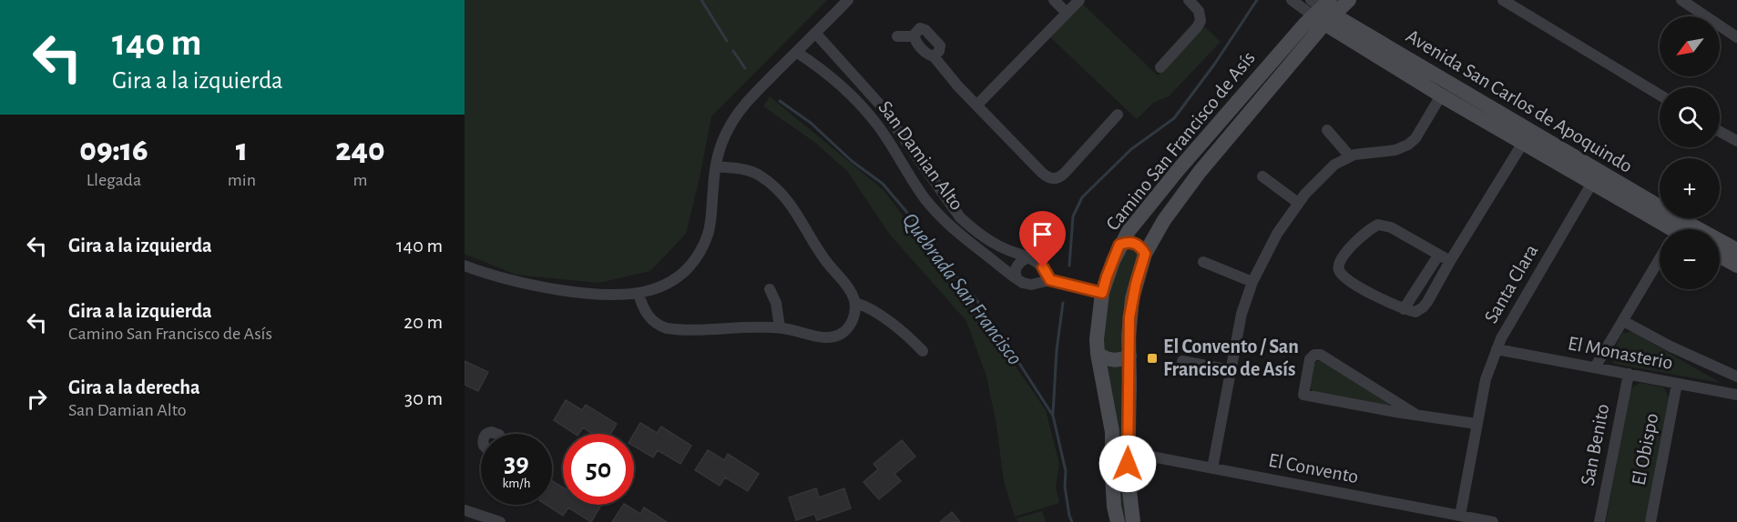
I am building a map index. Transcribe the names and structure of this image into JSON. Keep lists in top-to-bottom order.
{
  "streets": {
    "main road": ["Avenida San Carlos de Apoquindo", "Camino San Francisco de Asís"],
    "street": [
      "San Damian Alto",
      "Santa Clara",
      "El Monasterio",
      "San Benito",
      "El Obispo",
      "El Convento"
    ]
  },
  "crossings": [
    ["Avenida San Carlos de Apoquindo", "Camino San Francisco de Asís"],
    ["Avenida San Carlos de Apoquindo", "Santa Clara"],
    ["Camino San Francisco de Asís", "El Convento"],
    ["Santa Clara", "El Monasterio"],
    ["Santa Clara", "El Convento"],
    ["El Monasterio", "San Benito"],
    ["El Monasterio", "El Obispo"]
  ],
  "water": ["Quebrada San Francisco"],
  "places": {
    "transit": ["El Convento / San Francisco de Asís"]
  },
  "north": "bottom left",
  "page": {
    "turn": ["140 m", "Gira a la izquierda"],
    "map_buttons": ["+", "−"],
    "eta": [
      "09:16",
      "Llegada",
      "1",
      "min",
      "240",
      "m"
    ],
    "list": [
      {
        "name": "Gira a la izquierda",
        "value": "140 m"
      },
      {
        "name": "Gira a la izquierda",
        "note": "Camino San Francisco de Asís",
        "value": "20 m"
      },
      {
        "name": "Gira a la derecha",
        "note": "San Damian Alto",
        "value": "30 m"
      }
    ],
    "speed": "39 km/h",
    "limit": "50"
  }
}
